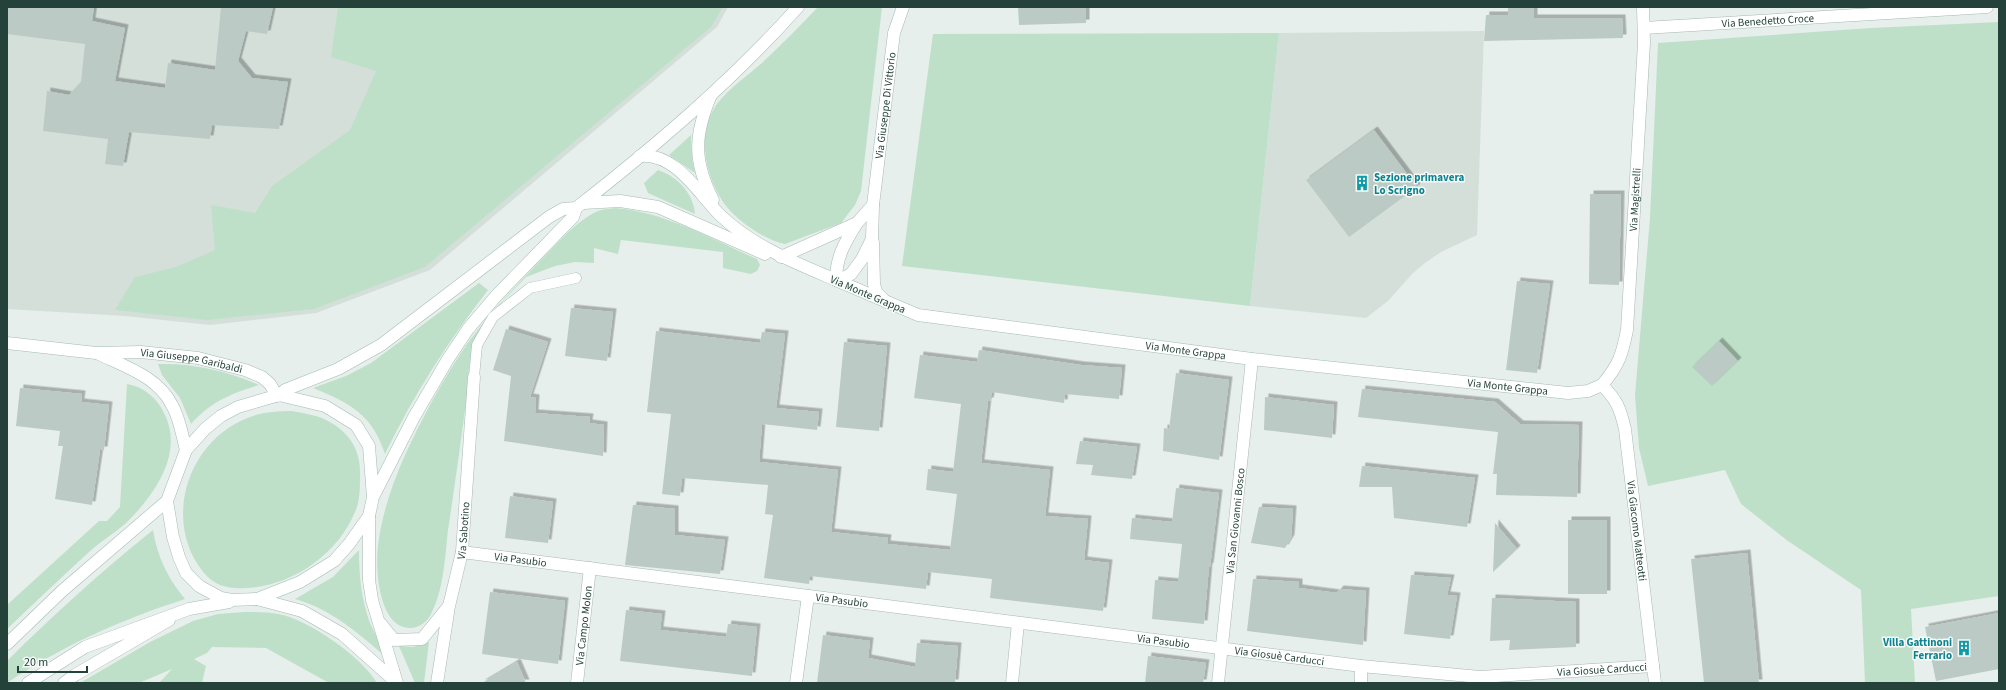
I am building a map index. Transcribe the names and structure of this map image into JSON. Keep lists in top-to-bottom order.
{
  "streets": {
    "street": [
      "Via Benedetto Croce",
      "Via Giuseppe Di Vittorio",
      "Via Magistrelli",
      "Via Monte Grappa",
      "Via Giuseppe Garibaldi",
      "Via San Giovanni Bosco",
      "Via Giacomo Matteotti",
      "Via Sabotino",
      "Via Pasubio",
      "Via Campo Molon",
      "Via Giosuè Carducci"
    ]
  },
  "crossings": [
    ["Via Benedetto Croce", "Via Magistrelli"],
    ["Via Giuseppe Di Vittorio", "Via Monte Grappa"],
    ["Via Magistrelli", "Via Monte Grappa"],
    ["Via Magistrelli", "Via Giacomo Matteotti"],
    ["Via Monte Grappa", "Via San Giovanni Bosco"],
    ["Via Monte Grappa", "Via Giacomo Matteotti"],
    ["Via San Giovanni Bosco", "Via Pasubio"],
    ["Via San Giovanni Bosco", "Via Giosuè Carducci"],
    ["Via Giacomo Matteotti", "Via Giosuè Carducci"],
    ["Via Sabotino", "Via Pasubio"],
    ["Via Pasubio", "Via Campo Molon"],
    ["Via Pasubio", "Via Giosuè Carducci"]
  ],
  "places": {
    "building": ["Sezione primavera Lo Scrigno", "Villa Gattinoni Ferrario"]
  },
  "scale_bar": "20 m"
}
